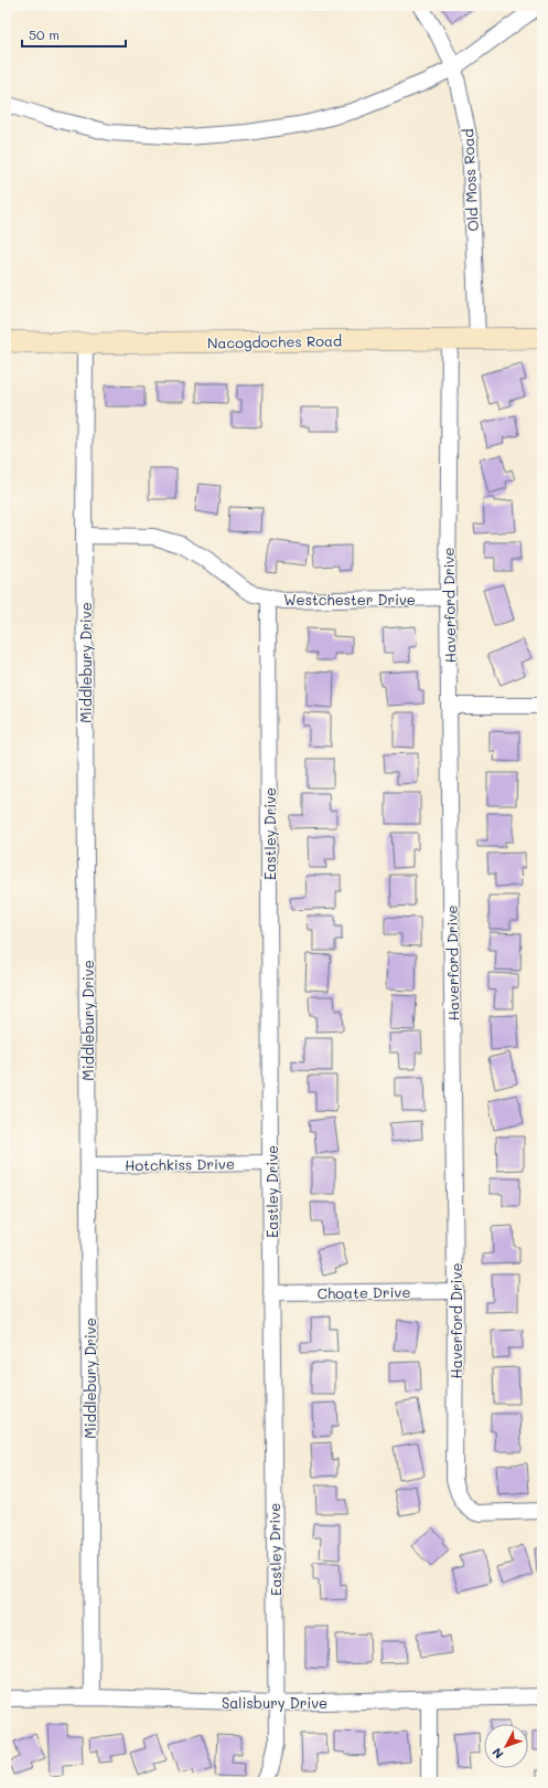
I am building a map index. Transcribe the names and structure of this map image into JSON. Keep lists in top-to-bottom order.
{
  "streets": {
    "main road": ["Nacogdoches Road"],
    "street": [
      "Old Moss Road",
      "Westchester Drive",
      "Haverford Drive",
      "Middlebury Drive",
      "Eastley Drive",
      "Hotchkiss Drive",
      "Choate Drive",
      "Salisbury Drive"
    ]
  },
  "crossings": [
    ["Old Moss Road", "Nacogdoches Road"],
    ["Nacogdoches Road", "Haverford Drive"],
    ["Nacogdoches Road", "Middlebury Drive"],
    ["Westchester Drive", "Haverford Drive"],
    ["Westchester Drive", "Middlebury Drive"],
    ["Westchester Drive", "Eastley Drive"],
    ["Haverford Drive", "Choate Drive"],
    ["Middlebury Drive", "Hotchkiss Drive"],
    ["Middlebury Drive", "Salisbury Drive"],
    ["Eastley Drive", "Hotchkiss Drive"],
    ["Eastley Drive", "Choate Drive"],
    ["Eastley Drive", "Salisbury Drive"]
  ],
  "scale_bar": "50 m",
  "north": "bottom left"
}
